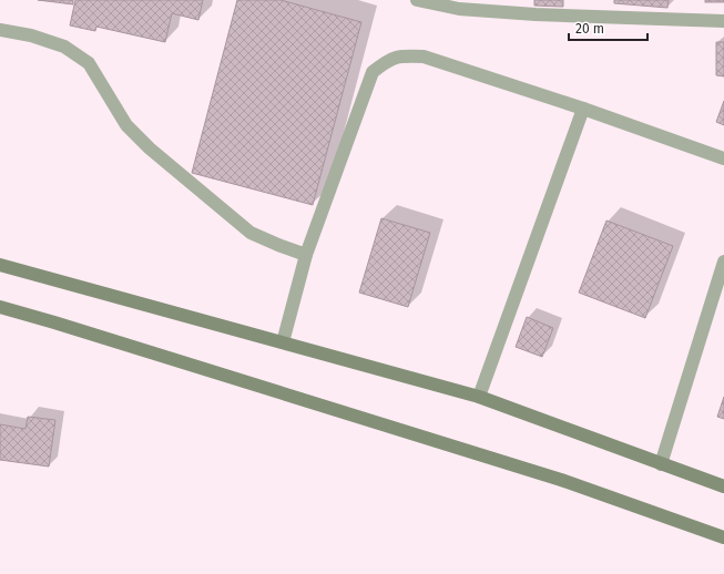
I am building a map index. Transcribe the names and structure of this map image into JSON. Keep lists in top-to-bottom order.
{
  "scale_bar": "20 m"
}
